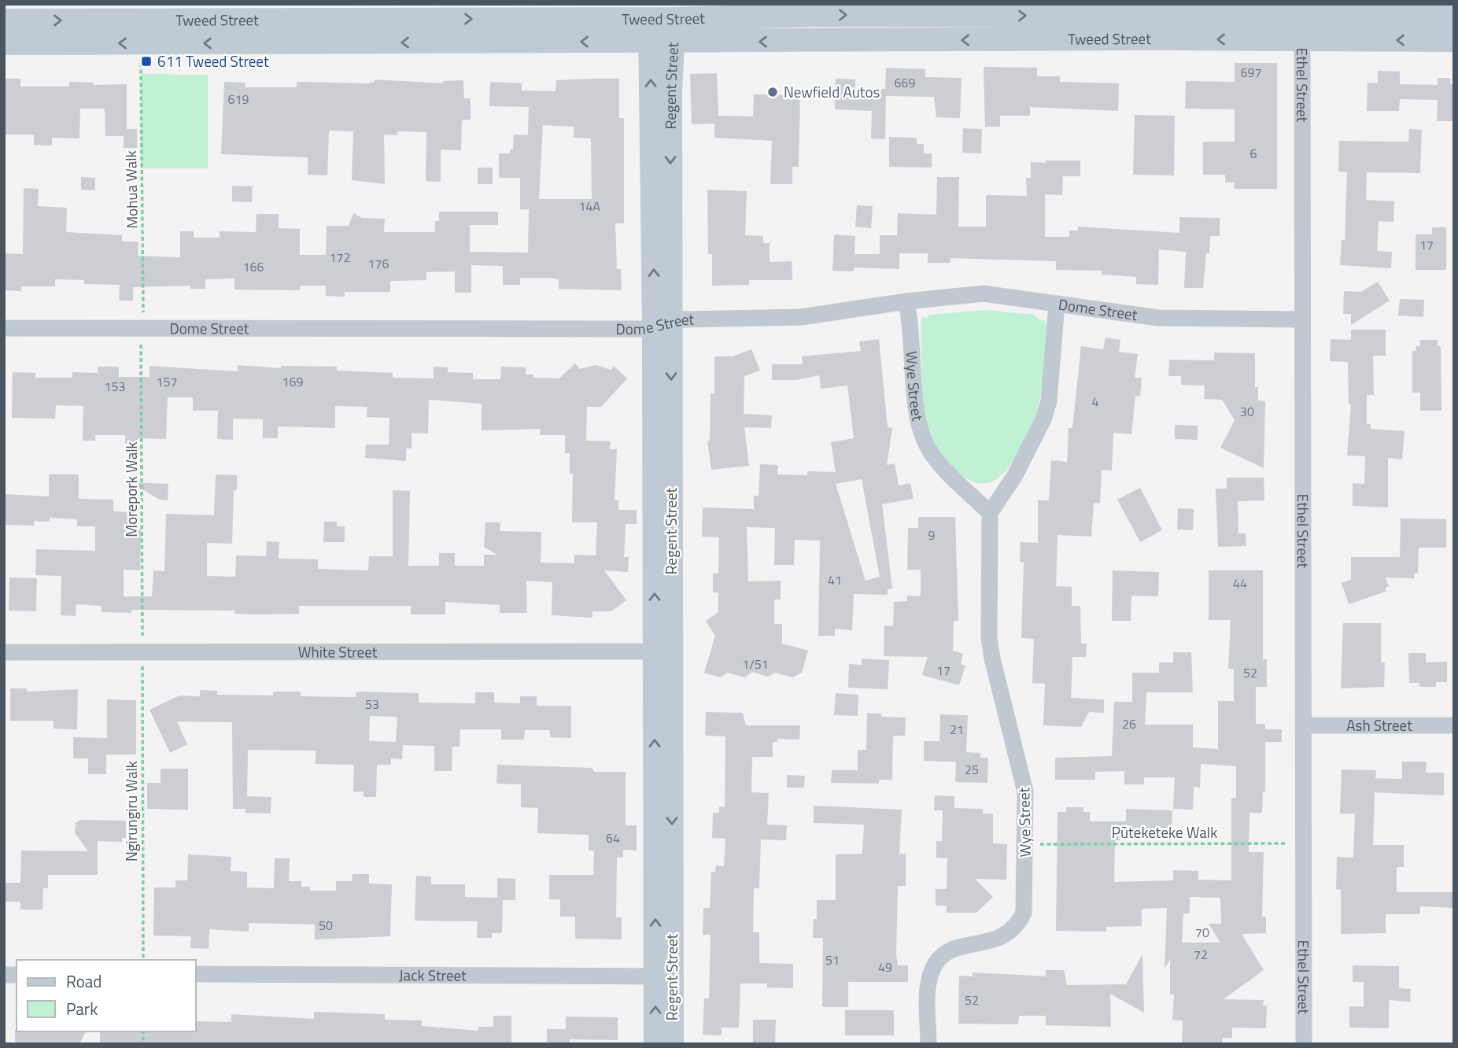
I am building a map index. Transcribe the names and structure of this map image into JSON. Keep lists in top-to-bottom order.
{
  "streets": {
    "main road": ["Tweed Street", "Regent Street"],
    "street": [
      "Ethel Street",
      "Dome Street",
      "Wye Street",
      "White Street",
      "Ash Street",
      "Jack Street"
    ],
    "path": [
      "Mohua Walk",
      "Morepork Walk",
      "Ngirungiru Walk",
      "Pūteketeke Walk"
    ]
  },
  "crossings": [
    ["Tweed Street", "Ethel Street"],
    ["Tweed Street", "Regent Street"],
    ["Ethel Street", "Dome Street"],
    ["Ethel Street", "Ash Street"],
    ["Regent Street", "Dome Street"],
    ["Regent Street", "White Street"],
    ["Regent Street", "Jack Street"],
    ["Dome Street", "Wye Street"]
  ],
  "places": {
    "transit": ["611 Tweed Street"],
    "other": ["Newfield Autos"]
  },
  "house_numbers": [
    "697",
    "669",
    "619",
    "6",
    "14A",
    "17",
    "172",
    "176",
    "166",
    "157",
    "169",
    "153",
    "4",
    "30",
    "9",
    "41",
    "44",
    "1/51",
    "17",
    "52",
    "53",
    "26",
    "21",
    "25",
    "64",
    "50",
    "70",
    "72",
    "51",
    "49",
    "52"
  ],
  "legend": ["Road", "Park"]
}
